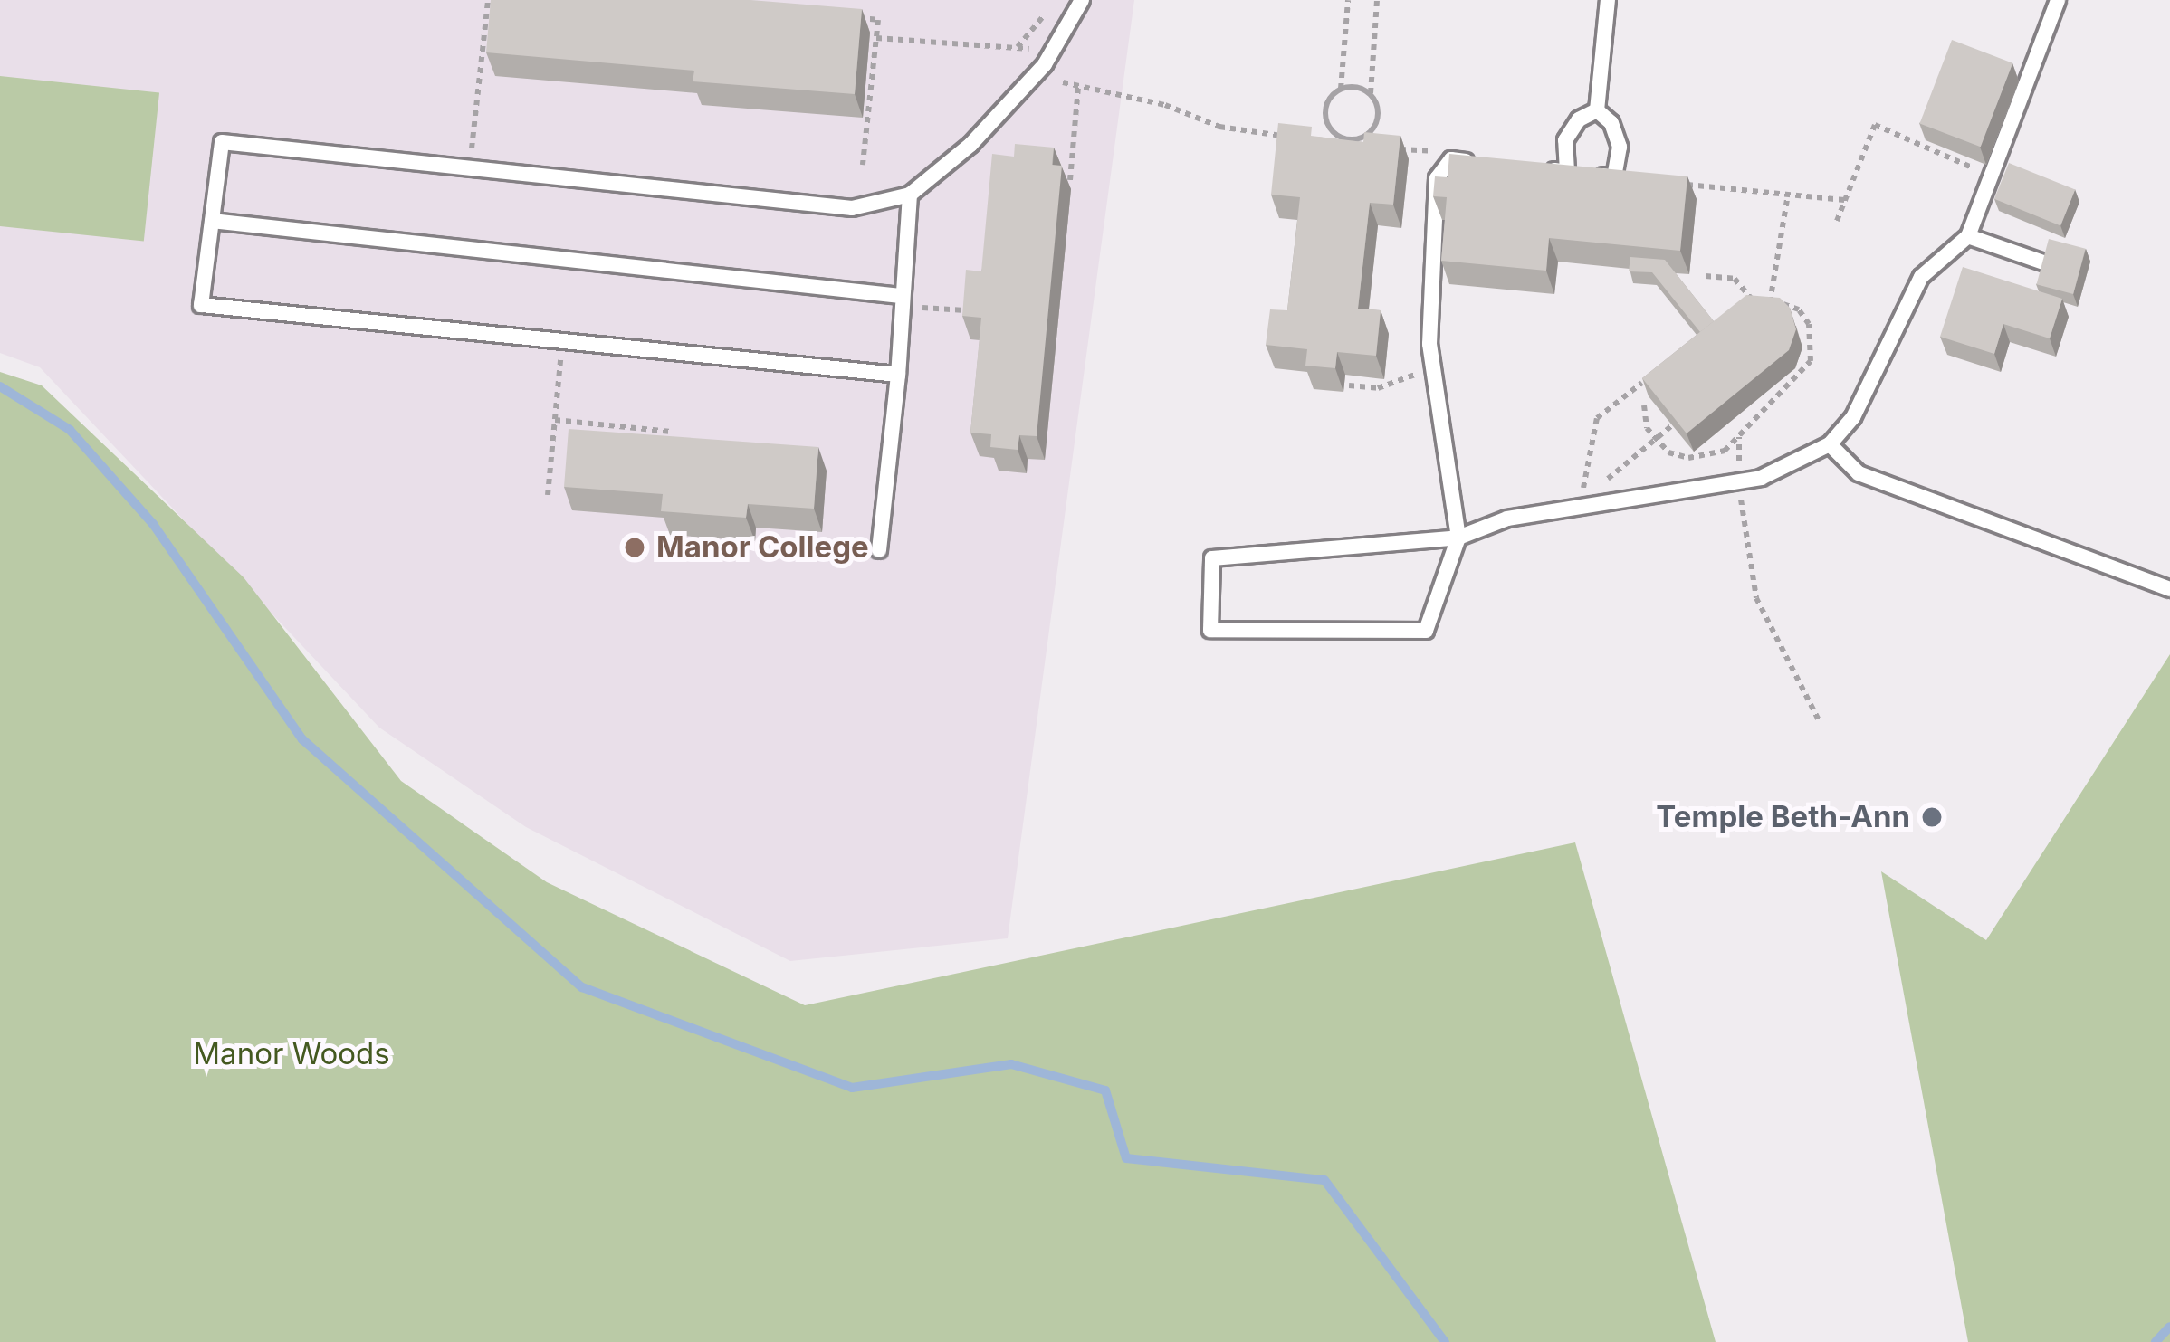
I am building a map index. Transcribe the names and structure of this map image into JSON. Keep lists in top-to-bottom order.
{
  "parks": ["Manor Woods"],
  "places": ["Manor College", "Temple Beth-Ann"]
}
